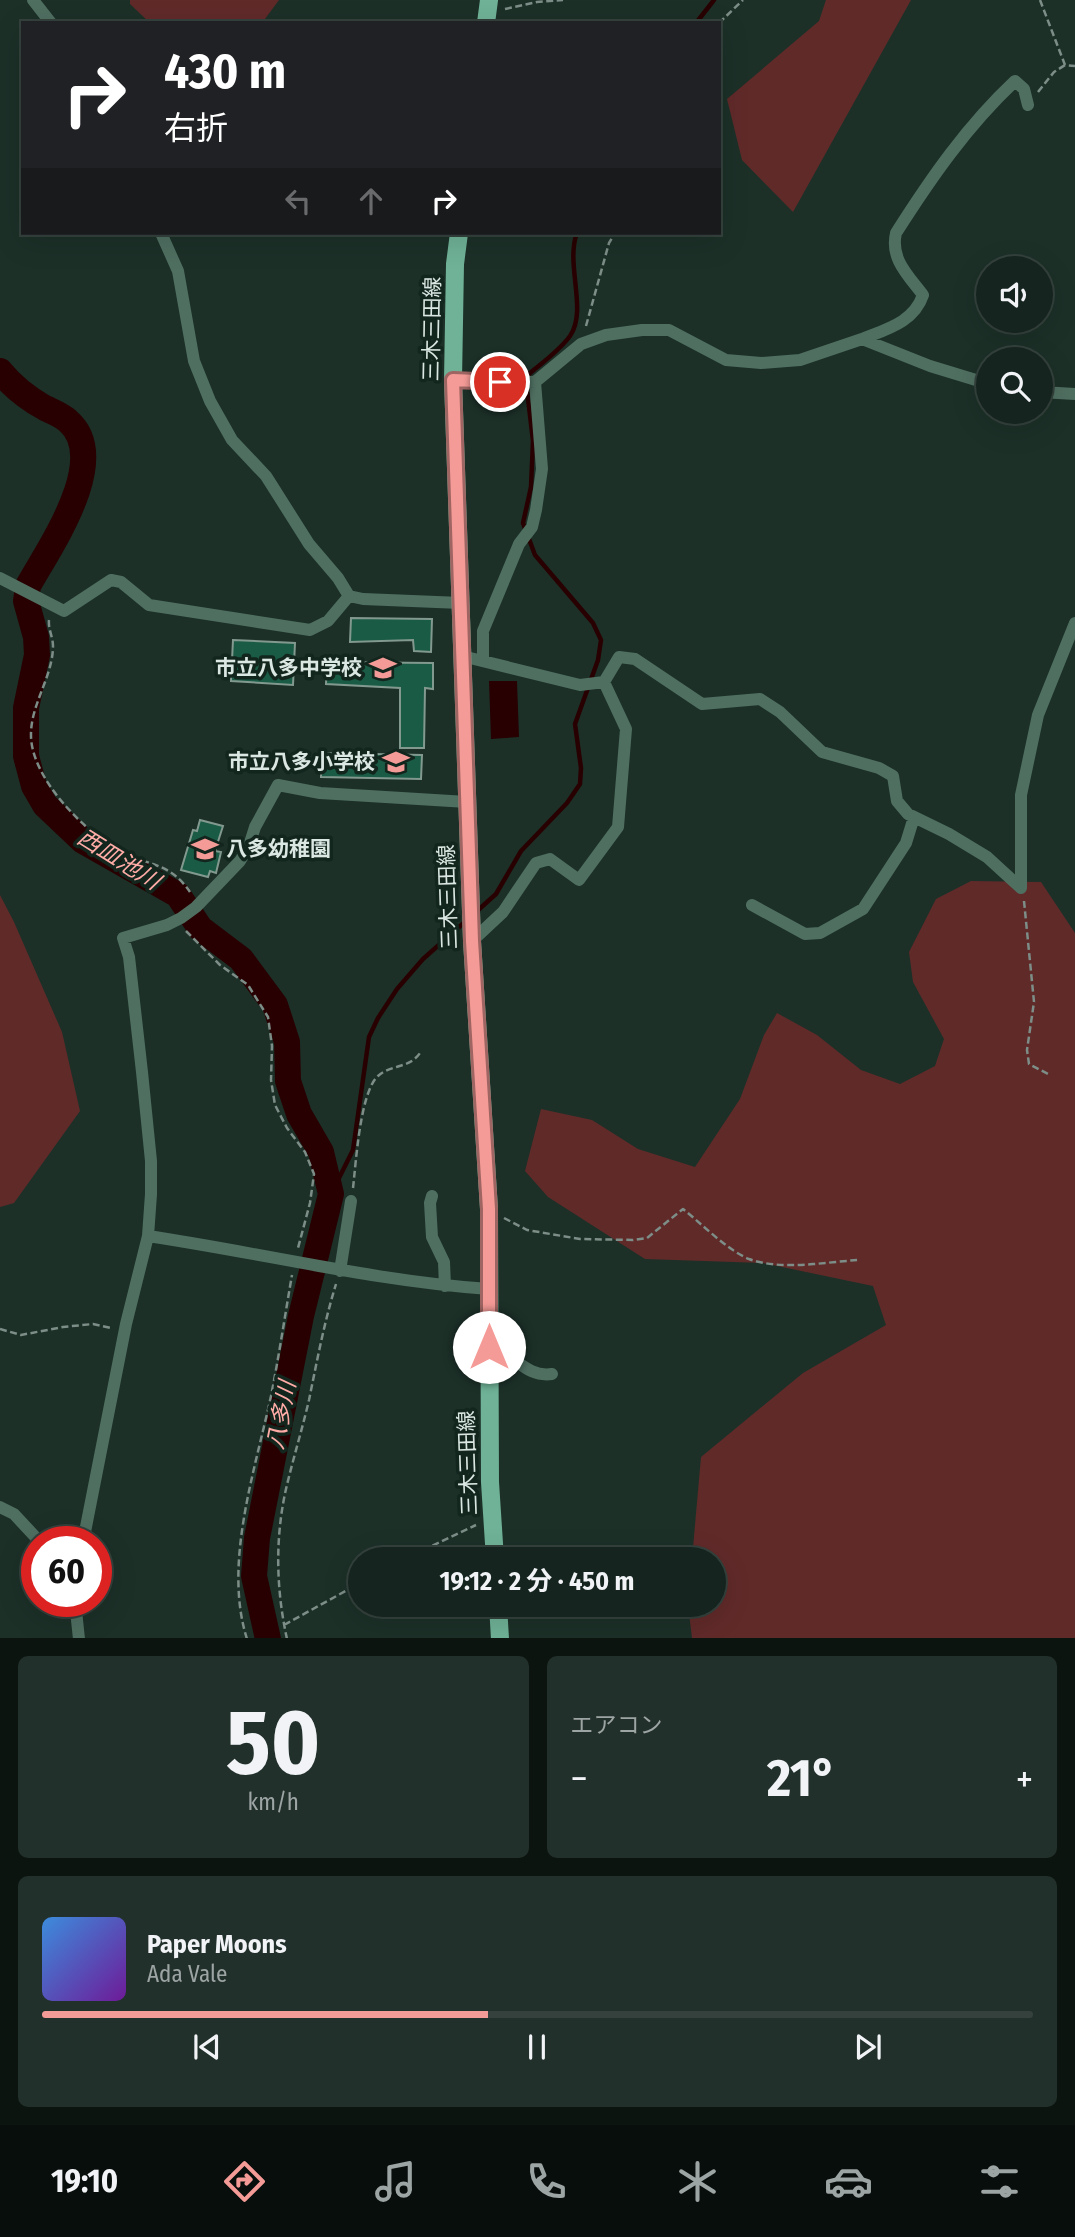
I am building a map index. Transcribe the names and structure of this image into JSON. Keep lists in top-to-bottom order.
{
  "streets": {
    "main road": ["三木三田線"]
  },
  "water": ["西皿池川", "八多川"],
  "places": {
    "school or university": ["市立八多中学校", "市立八多小学校", "八多幼稚園"]
  },
  "page": {
    "turn": ["430 m", "右折"],
    "limit": "60",
    "trip": "19:12 · 2 分 · 450 m",
    "tile": [
      ["50", "km/h"],
      "エアコン"
    ],
    "heat": ["−", "21°", "+"],
    "song": ["Paper Moons", "Ada Vale"],
    "tabs": "19:10"
  }
}
